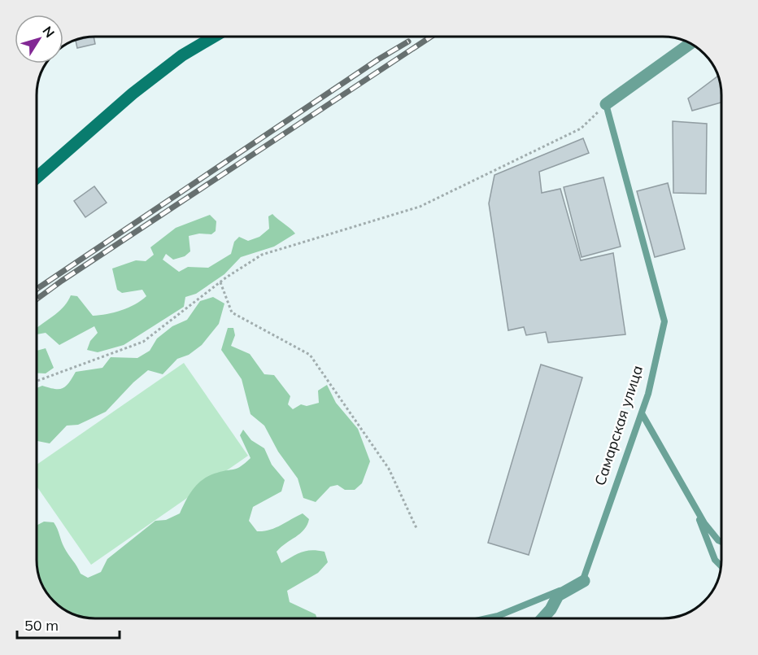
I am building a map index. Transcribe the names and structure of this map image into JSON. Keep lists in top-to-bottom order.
{
  "streets": {
    "lane": ["Самарская улица"]
  },
  "scale_bar": "50 m",
  "north": "top right"
}
